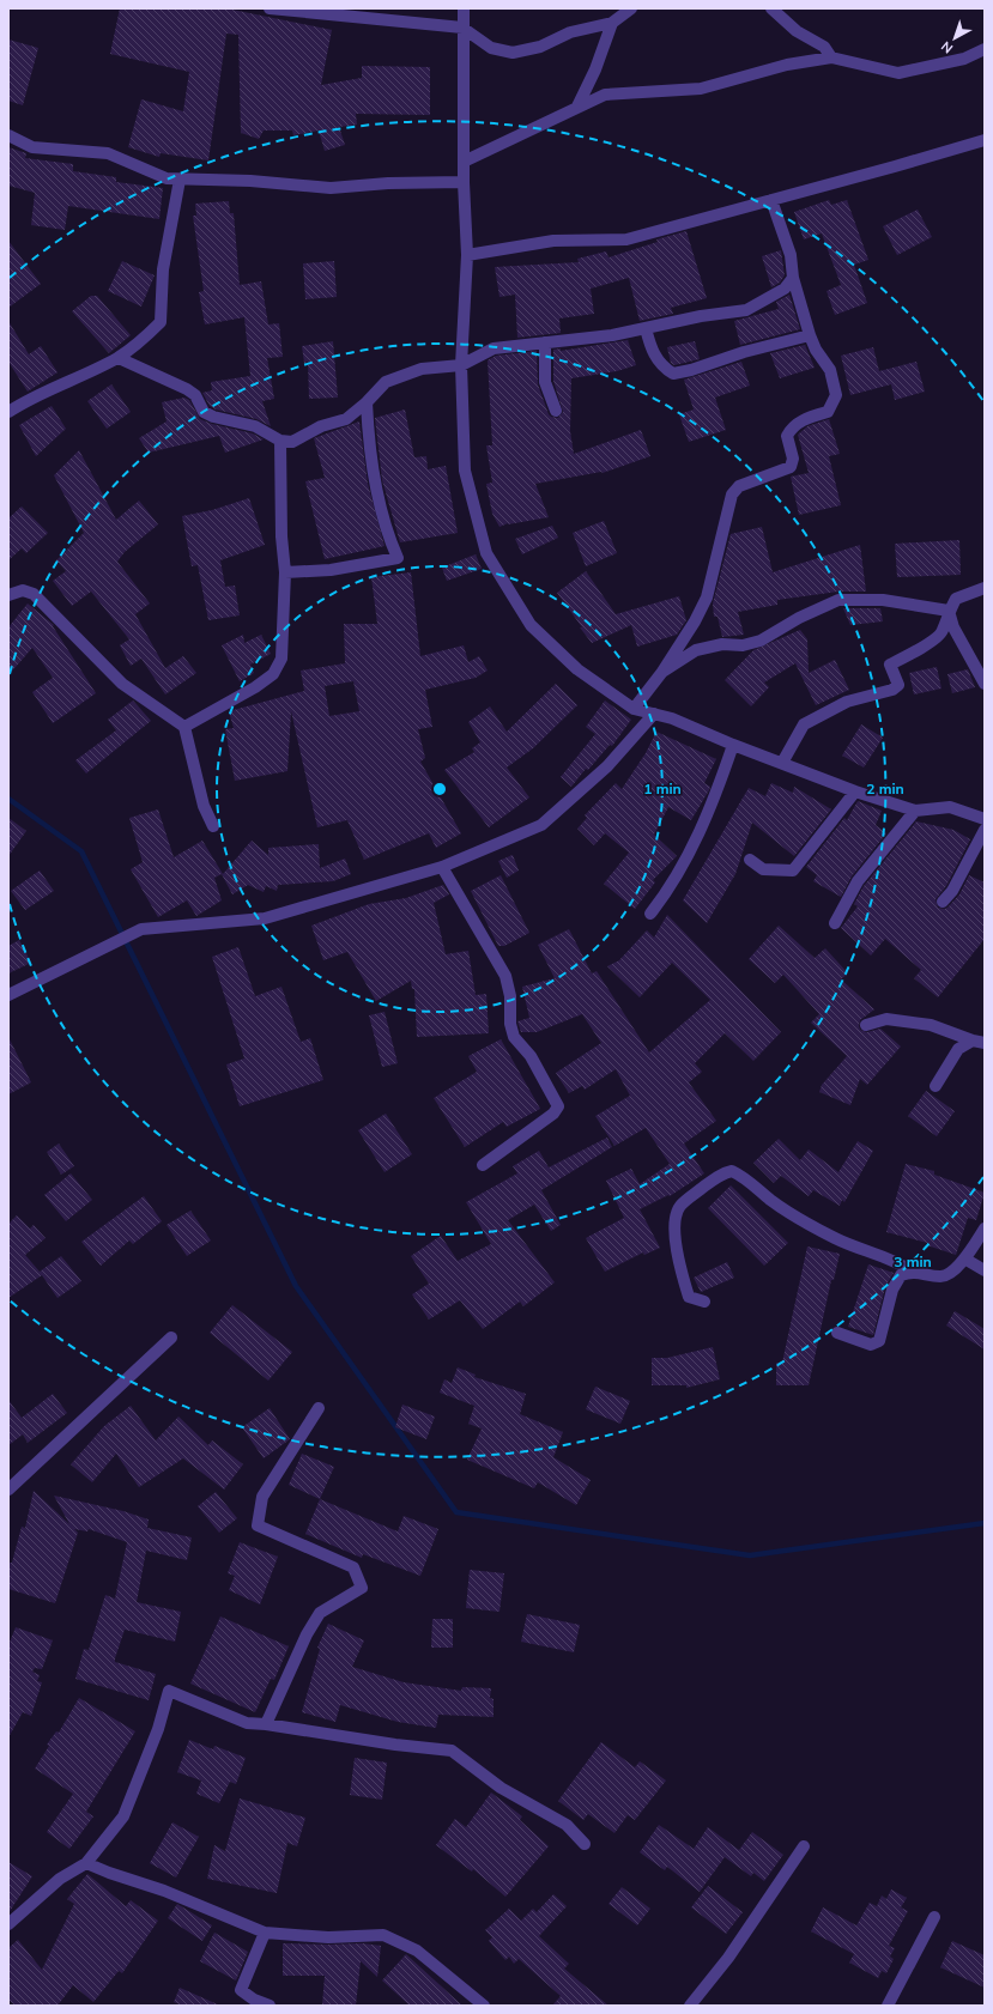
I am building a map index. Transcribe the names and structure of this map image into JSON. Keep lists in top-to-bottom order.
{
  "north": "bottom left",
  "rings": ["1 min", "2 min", "3 min"]
}
